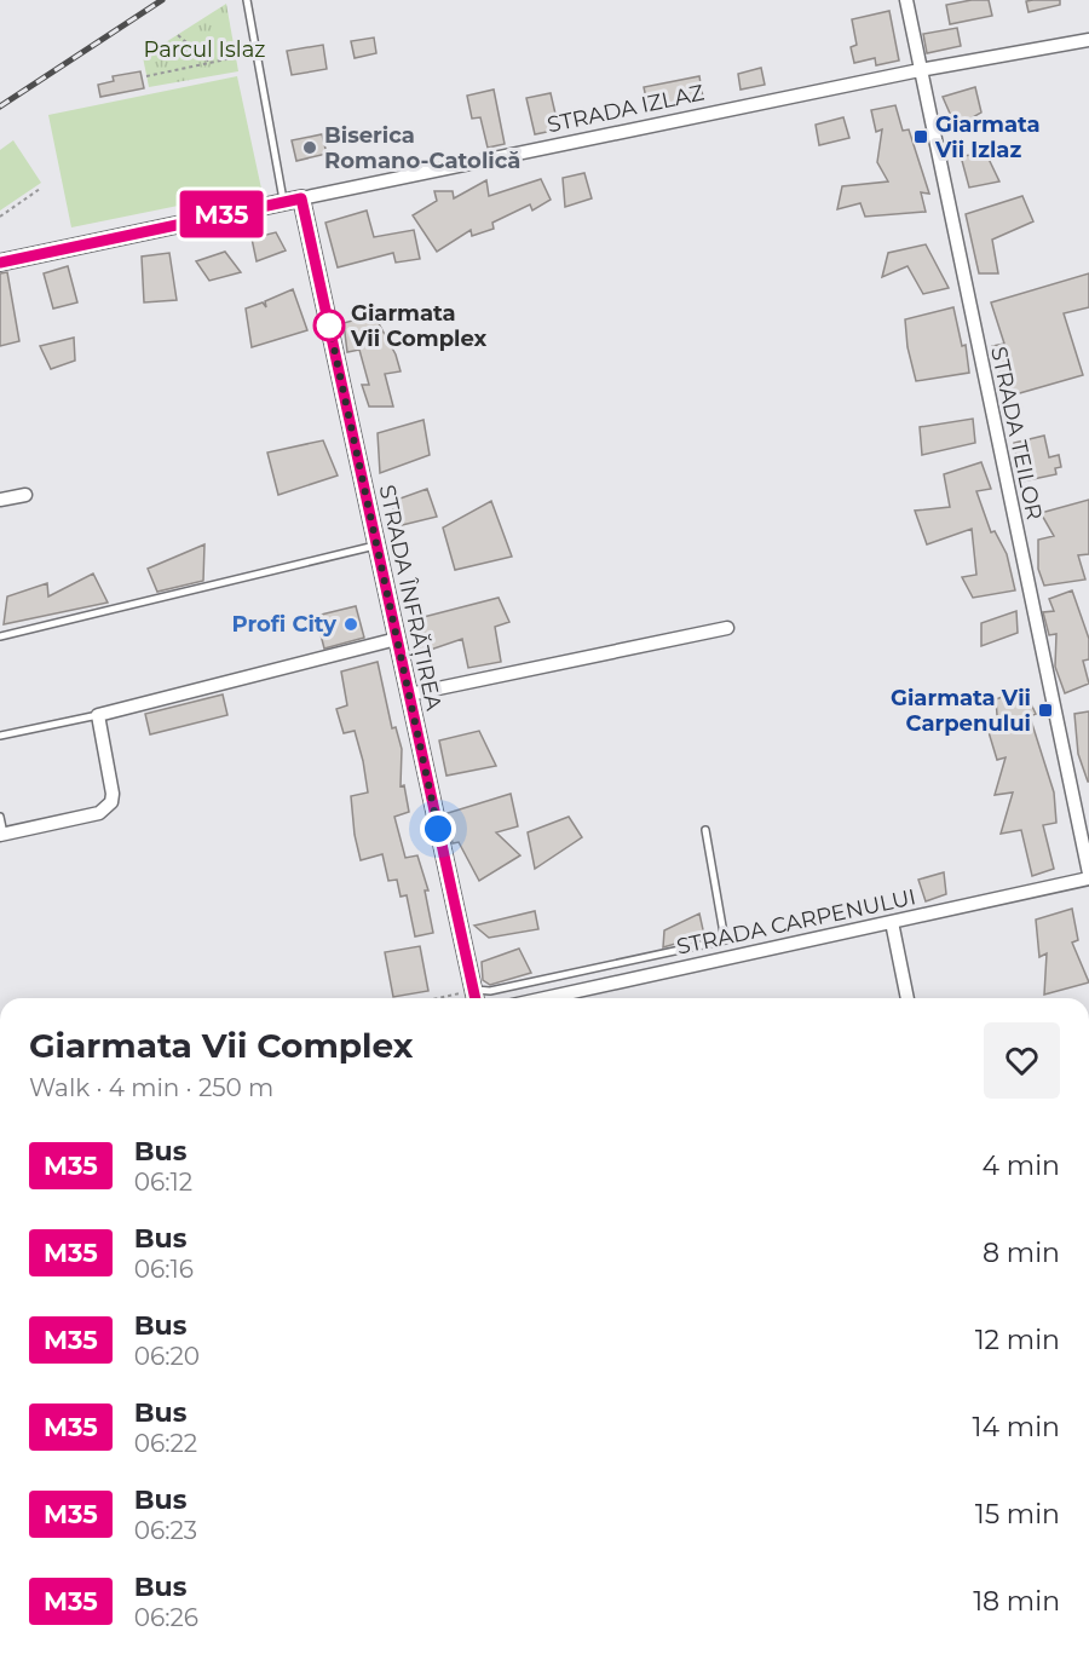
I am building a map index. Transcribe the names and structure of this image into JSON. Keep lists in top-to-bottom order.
{
  "streets": {
    "street": [
      "STRADA IZLAZ",
      "STRADA TEILOR",
      "STRADA ÎNFRĂȚIREA",
      "STRADA CARPENULUI"
    ]
  },
  "crossings": [
    ["STRADA IZLAZ", "STRADA TEILOR"],
    ["STRADA IZLAZ", "STRADA ÎNFRĂȚIREA"],
    ["STRADA TEILOR", "STRADA CARPENULUI"]
  ],
  "parks": ["Parcul Islaz"],
  "places": {
    "transit": ["Giarmata Vii Izlaz", "Giarmata Vii Carpenului"],
    "other": ["Biserica Romano-Catolică", "Giarmata Vii Complex", "Profi City"]
  },
  "lines": ["bus line M35"],
  "page": {
    "on_map": "M35",
    "heading": ["Giarmata Vii Complex", "Walk · 4 min · 250 m"],
    "list": [
      {
        "mark": "M35",
        "name": "Bus",
        "note": "06:12",
        "value": "4 min"
      },
      {
        "mark": "M35",
        "name": "Bus",
        "note": "06:16",
        "value": "8 min"
      },
      {
        "mark": "M35",
        "name": "Bus",
        "note": "06:20",
        "value": "12 min"
      },
      {
        "mark": "M35",
        "name": "Bus",
        "note": "06:22",
        "value": "14 min"
      },
      {
        "mark": "M35",
        "name": "Bus",
        "note": "06:23",
        "value": "15 min"
      },
      {
        "mark": "M35",
        "name": "Bus",
        "note": "06:26",
        "value": "18 min"
      }
    ]
  }
}
